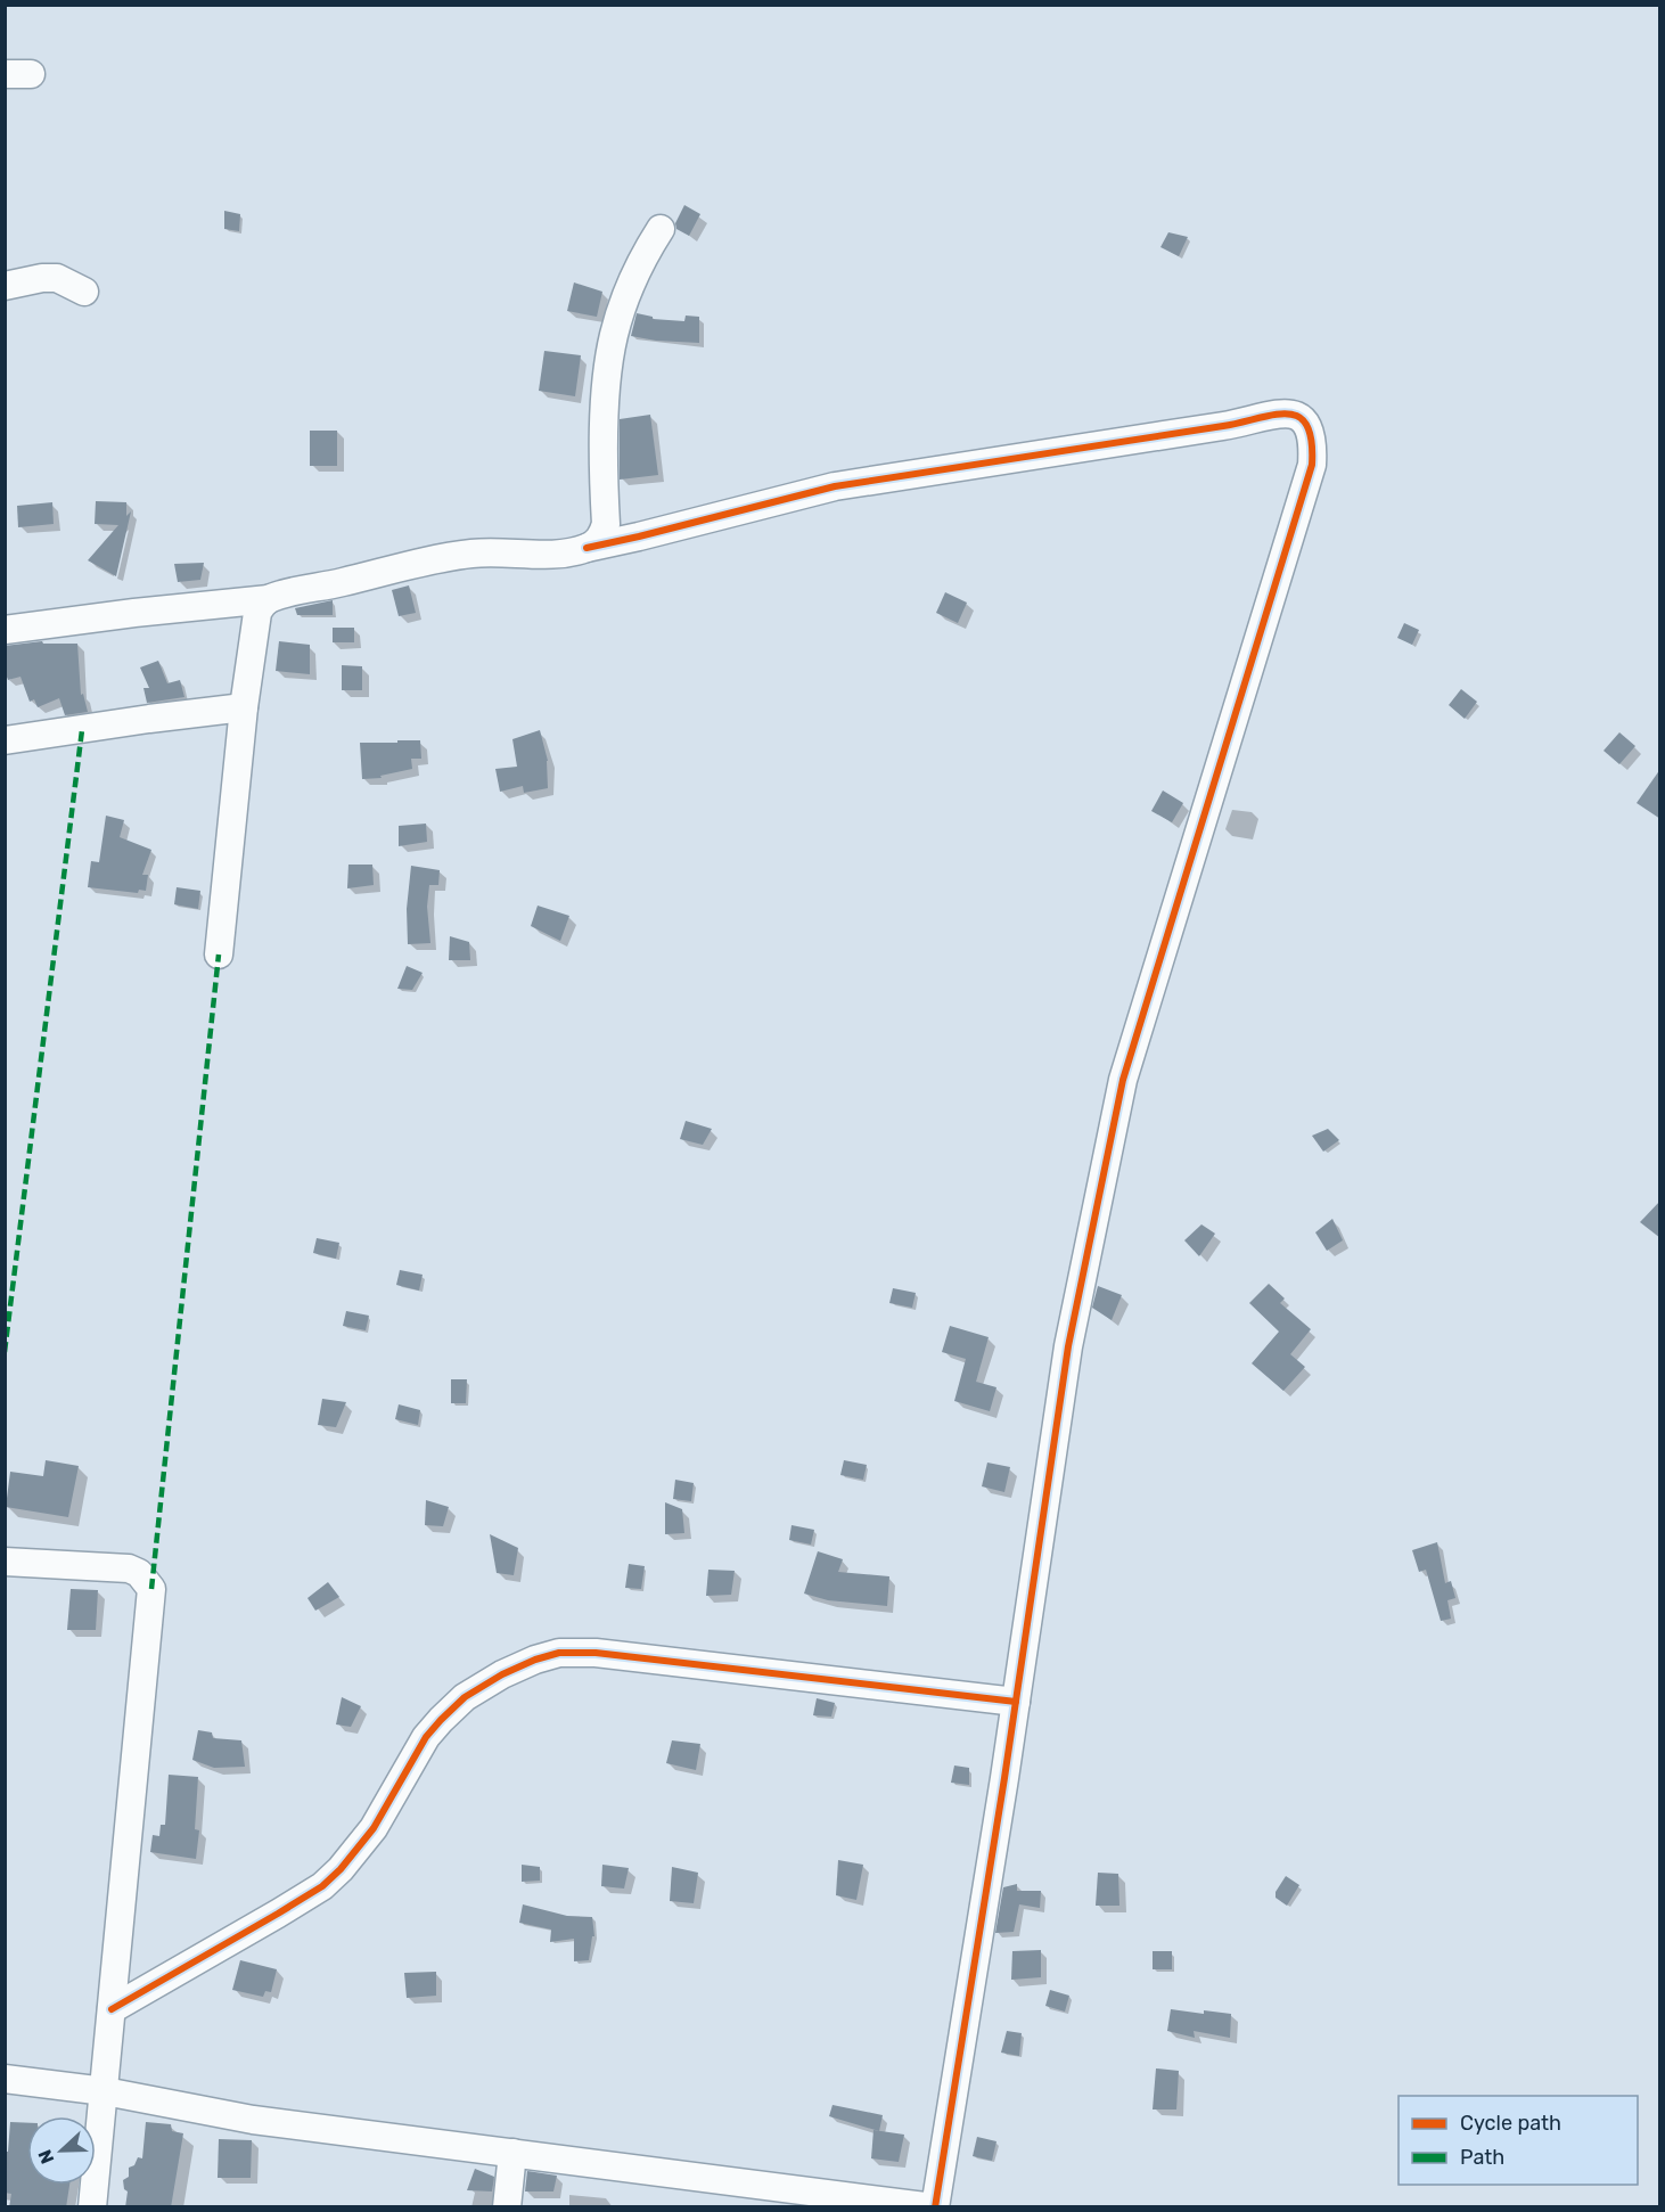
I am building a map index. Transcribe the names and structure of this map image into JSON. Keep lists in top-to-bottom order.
{
  "legend": ["Cycle path", "Path"],
  "north": "left"
}
